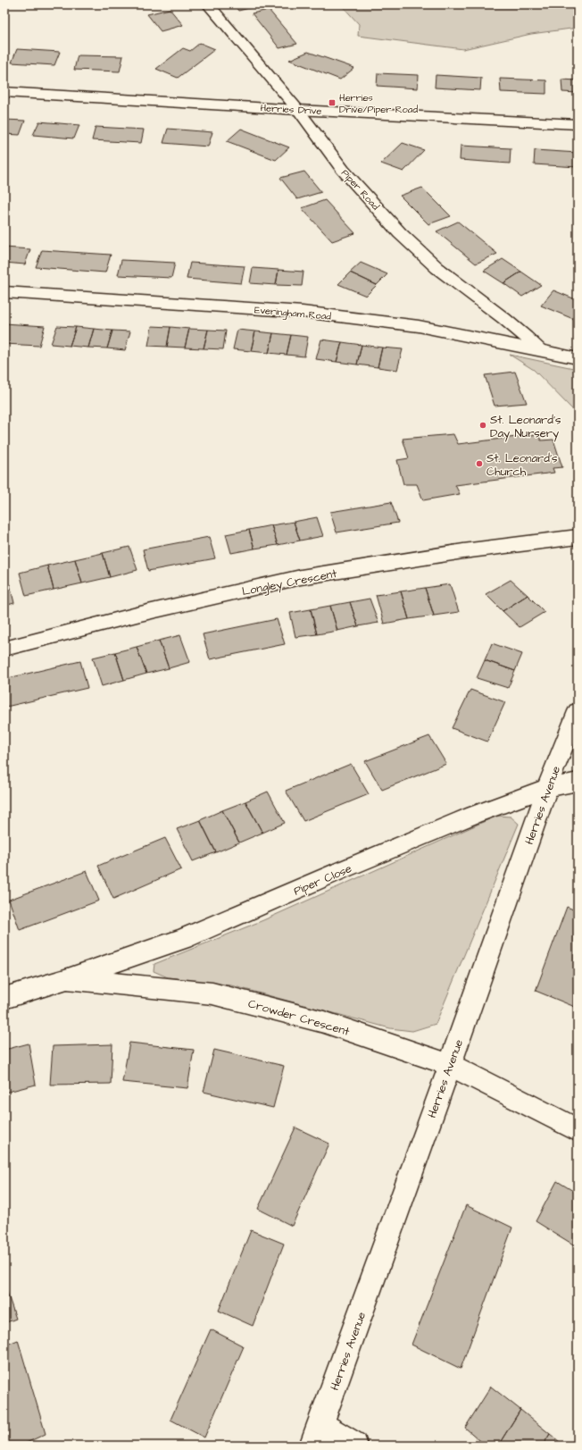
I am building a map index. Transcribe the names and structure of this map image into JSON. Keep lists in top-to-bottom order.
{
  "streets": {
    "street": [
      "Herries Drive",
      "Piper Road",
      "Everingham Road",
      "Longley Crescent",
      "Herries Avenue",
      "Piper Close",
      "Crowder Crescent"
    ]
  },
  "crossings": [
    ["Herries Drive", "Piper Road"],
    ["Piper Road", "Everingham Road"],
    ["Herries Avenue", "Piper Close"],
    ["Herries Avenue", "Crowder Crescent"],
    ["Piper Close", "Crowder Crescent"]
  ],
  "places": {
    "transit": ["Herries Drive/Piper Road"],
    "other": ["St. Leonard's Day Nursery", "St. Leonard's Church"]
  }
}
